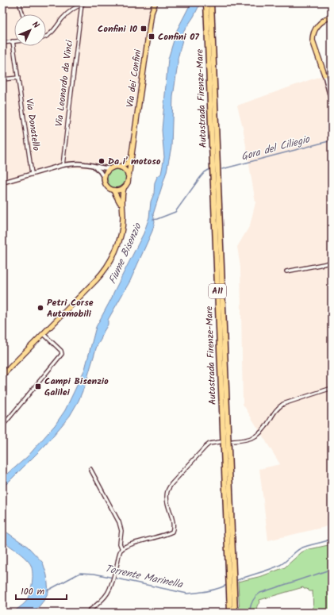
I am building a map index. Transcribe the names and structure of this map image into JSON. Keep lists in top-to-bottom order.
{
  "streets": {
    "highway": ["Autostrada Firenze-Mare", "A11"],
    "main road": ["Via dei Confini"],
    "street": ["Via Leonardo da Vinci", "Via Donatello"]
  },
  "water": ["Gora del Ciliegio", "Fiume Bisenzio", "Torrente Marinella"],
  "places": {
    "transit": ["Confini 10", "Confini 07", "Campi Bisenzio Galilei"],
    "other": ["Da i' motoso", "Petri Corse Automobili"]
  },
  "scale_bar": "100 m",
  "north": "top right"
}
